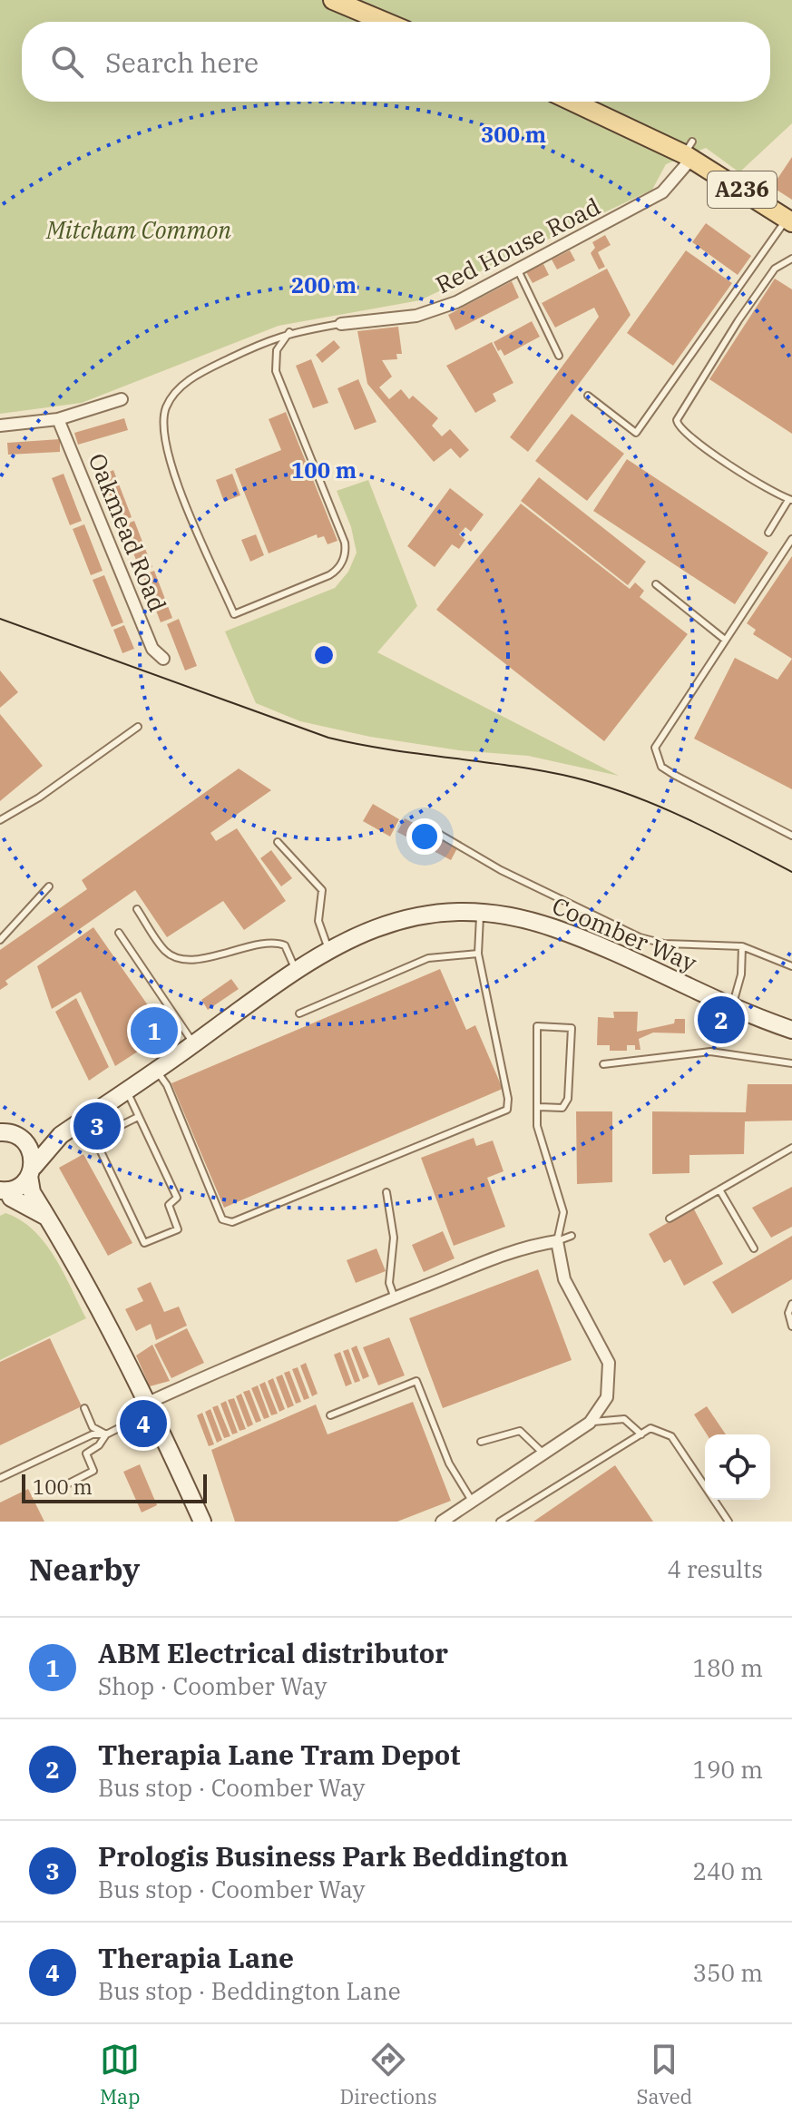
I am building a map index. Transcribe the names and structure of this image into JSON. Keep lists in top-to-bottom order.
{
  "streets": {
    "main road": ["A236"],
    "street": ["Red House Road", "Oakmead Road", "Coomber Way"]
  },
  "crossings": [
    ["A236", "Red House Road"]
  ],
  "parks": ["Mitcham Common"],
  "scale_bar": "100 m",
  "page": {
    "search": "Search here",
    "pins": [
      "2",
      "1",
      "3",
      "4"
    ],
    "scale": "100 m",
    "heading": ["Nearby", "4 results"],
    "list": [
      {
        "mark": "1",
        "name": "ABM Electrical distributor",
        "note": "Shop · Coomber Way",
        "value": "180 m"
      },
      {
        "mark": "2",
        "name": "Therapia Lane Tram Depot",
        "note": "Bus stop · Coomber Way",
        "value": "190 m"
      },
      {
        "mark": "3",
        "name": "Prologis Business Park Beddington",
        "note": "Bus stop · Coomber Way",
        "value": "240 m"
      },
      {
        "mark": "4",
        "name": "Therapia Lane",
        "note": "Bus stop · Beddington Lane",
        "value": "350 m"
      }
    ],
    "nav": ["Map", "Directions", "Saved"]
  },
  "rings": ["300 m", "200 m", "100 m"]
}
